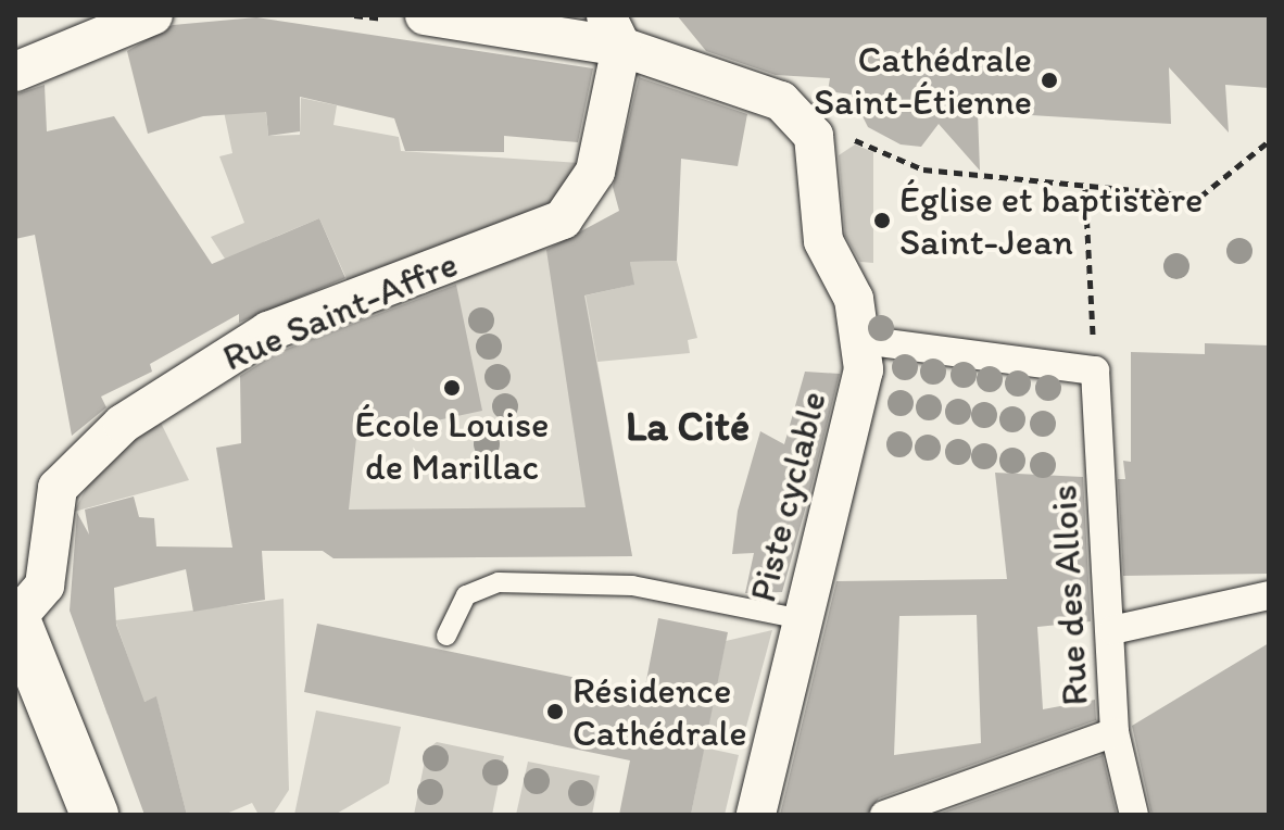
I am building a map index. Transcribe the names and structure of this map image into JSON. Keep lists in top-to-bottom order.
{
  "streets": {
    "street": ["Rue Saint-Affre", "Rue des Allois"]
  },
  "districts": ["La Cité"],
  "places": [
    "Cathédrale Saint-Étienne",
    "Église et baptistère Saint-Jean",
    "École Louise de Marillac",
    "Résidence Cathédrale"
  ]
}
